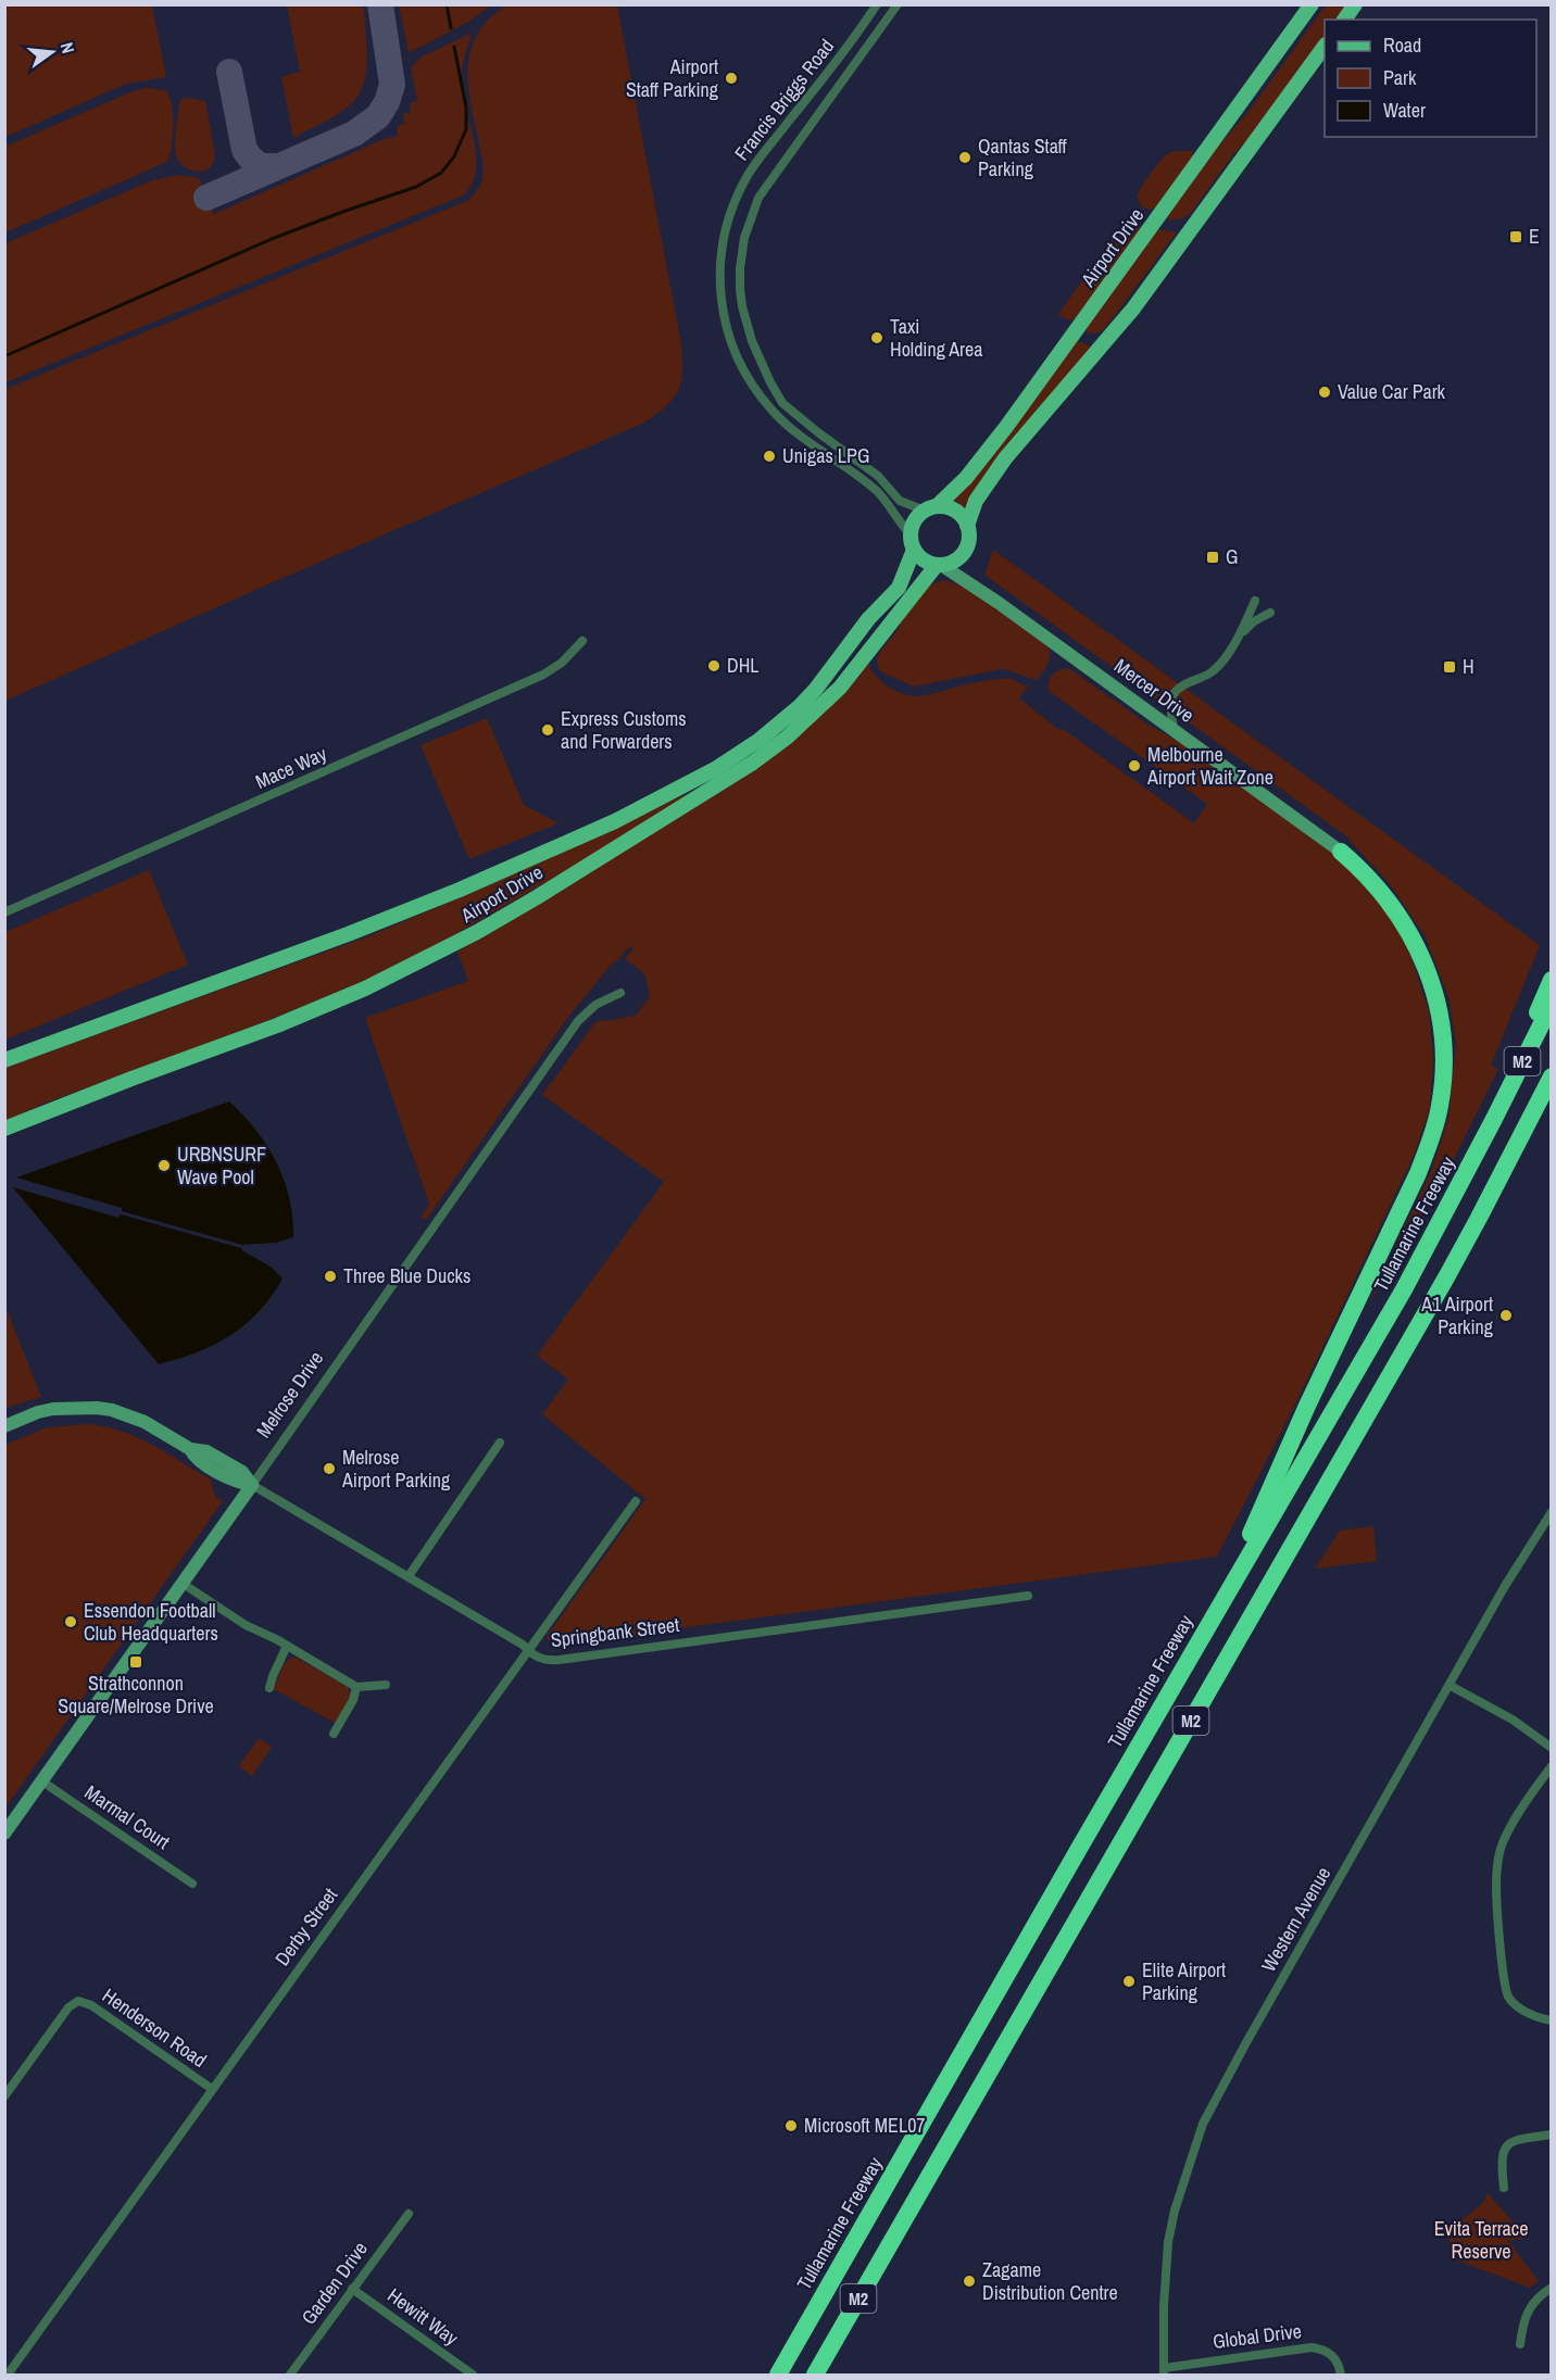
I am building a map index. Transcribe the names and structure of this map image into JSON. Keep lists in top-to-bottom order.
{
  "streets": {
    "highway": ["M2", "Tullamarine Freeway"],
    "main road": ["Airport Drive"],
    "street": [
      "Francis Briggs Road",
      "Mercer Drive",
      "Mace Way",
      "Melrose Drive",
      "Springbank Street",
      "Marmal Court",
      "Western Avenue",
      "Derby Street",
      "Henderson Road",
      "Garden Drive",
      "Hewitt Way",
      "Global Drive"
    ]
  },
  "crossings": [
    ["Francis Briggs Road", "Airport Drive"],
    ["Francis Briggs Road", "Mercer Drive"],
    ["Airport Drive", "Mercer Drive"],
    ["Melrose Drive", "Springbank Street"],
    ["Melrose Drive", "Marmal Court"],
    ["Springbank Street", "Derby Street"],
    ["Western Avenue", "Global Drive"],
    ["Derby Street", "Henderson Road"],
    ["Garden Drive", "Hewitt Way"]
  ],
  "parks": ["Evita Terrace Reserve"],
  "places": {
    "other": [
      "Airport Staff Parking",
      "Qantas Staff Parking",
      "Taxi Holding Area",
      "Value Car Park",
      "Unigas LPG",
      "DHL",
      "Express Customs and Forwarders",
      "Melbourne Airport Wait Zone",
      "URBNSURF Wave Pool",
      "Three Blue Ducks",
      "A1 Airport Parking",
      "Melrose Airport Parking",
      "Essendon Football Club Headquarters",
      "Elite Airport Parking",
      "Microsoft MEL07",
      "Zagame Distribution Centre"
    ],
    "transit": [
      "E",
      "G",
      "H",
      "Strathconnon Square/Melrose Drive"
    ]
  },
  "legend": ["Road", "Park", "Water"],
  "north": "right"
}
